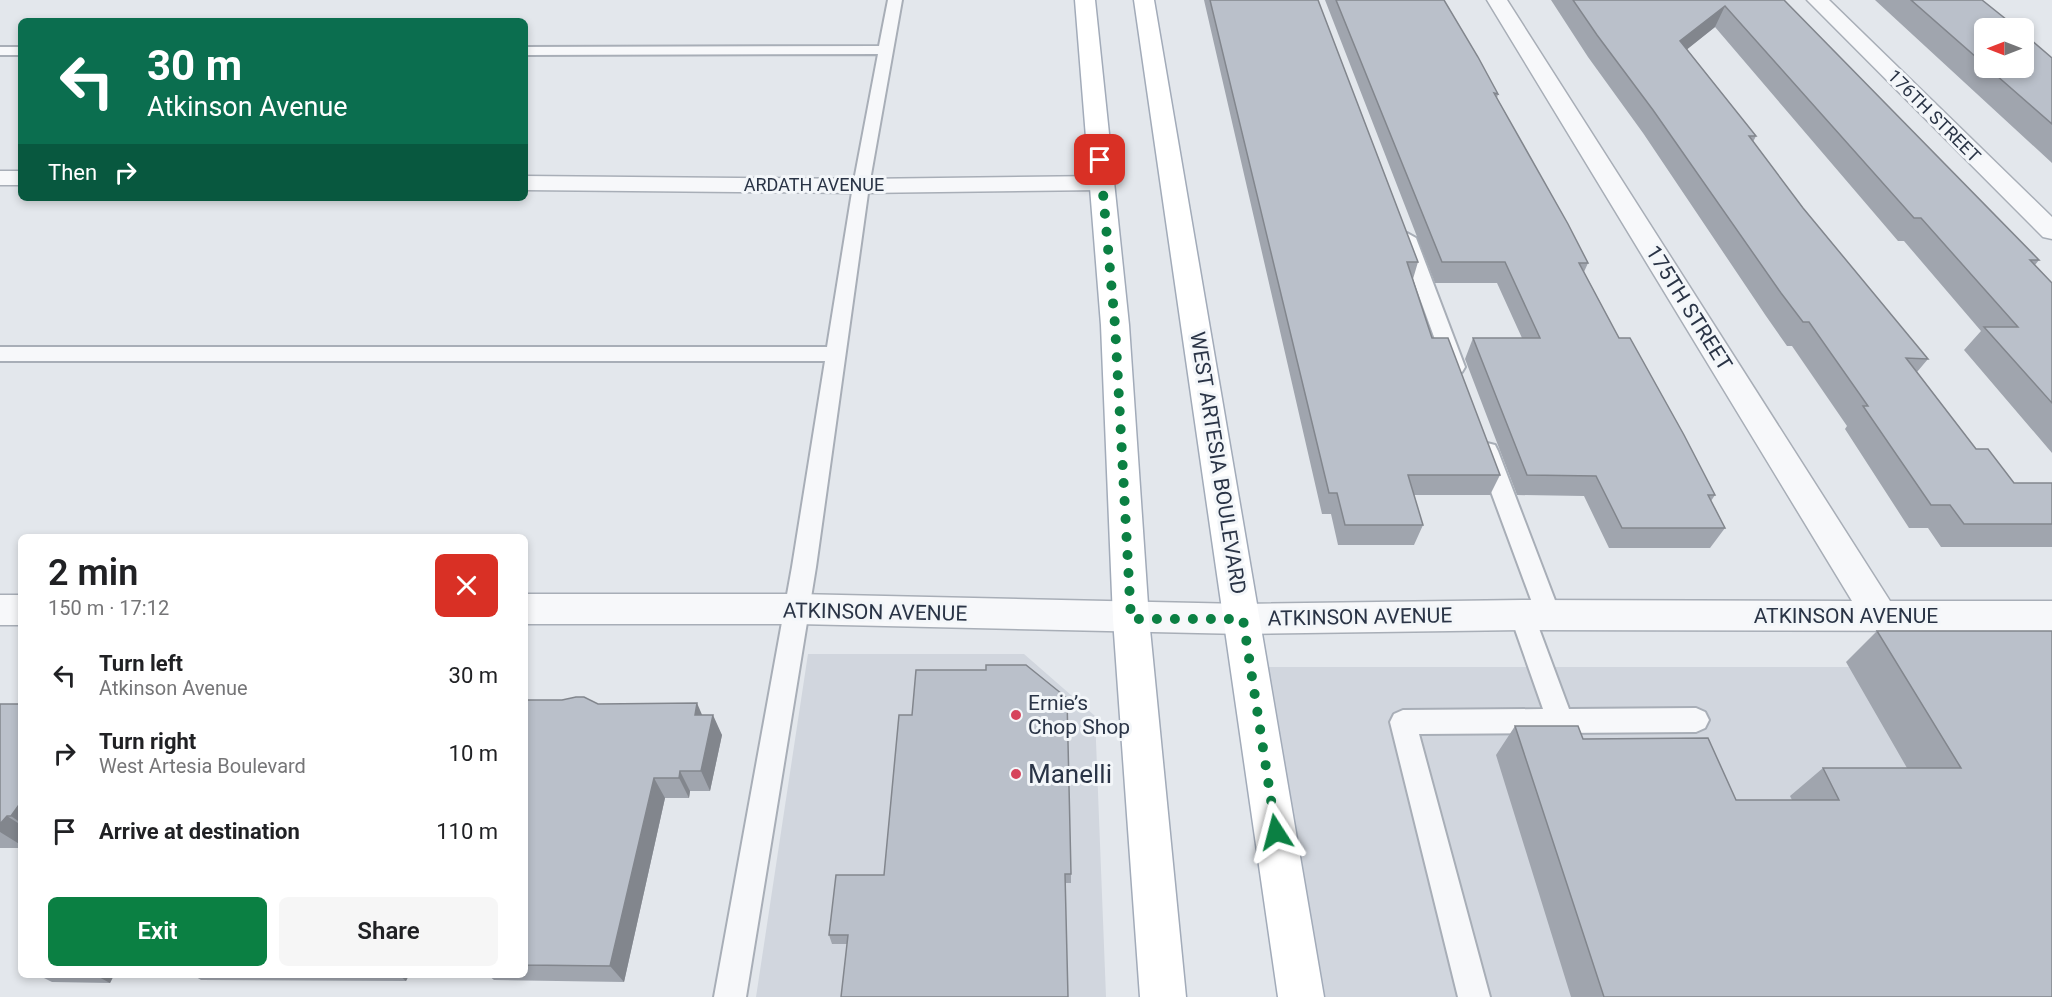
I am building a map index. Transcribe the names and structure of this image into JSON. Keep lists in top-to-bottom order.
{
  "streets": {
    "main road": ["WEST ARTESIA BOULEVARD"],
    "street": [
      "176TH STREET",
      "ARDATH AVENUE",
      "175TH STREET",
      "ATKINSON AVENUE"
    ]
  },
  "crossings": [
    ["175TH STREET", "ATKINSON AVENUE"],
    ["WEST ARTESIA BOULEVARD", "ATKINSON AVENUE"]
  ],
  "places": ["Ernie’s Chop Shop", "Manelli"],
  "north": "left",
  "page": {
    "turn": ["30 m", "Atkinson Avenue"],
    "then": "Then",
    "heading": ["2 min", "150 m · 17:12"],
    "list": [
      {
        "name": "Turn left",
        "note": "Atkinson Avenue",
        "value": "30 m"
      },
      {
        "name": "Turn right",
        "note": "West Artesia Boulevard",
        "value": "10 m"
      },
      {
        "name": "Arrive at destination",
        "value": "110 m"
      }
    ],
    "buttons": ["Exit", "Share"]
  }
}
